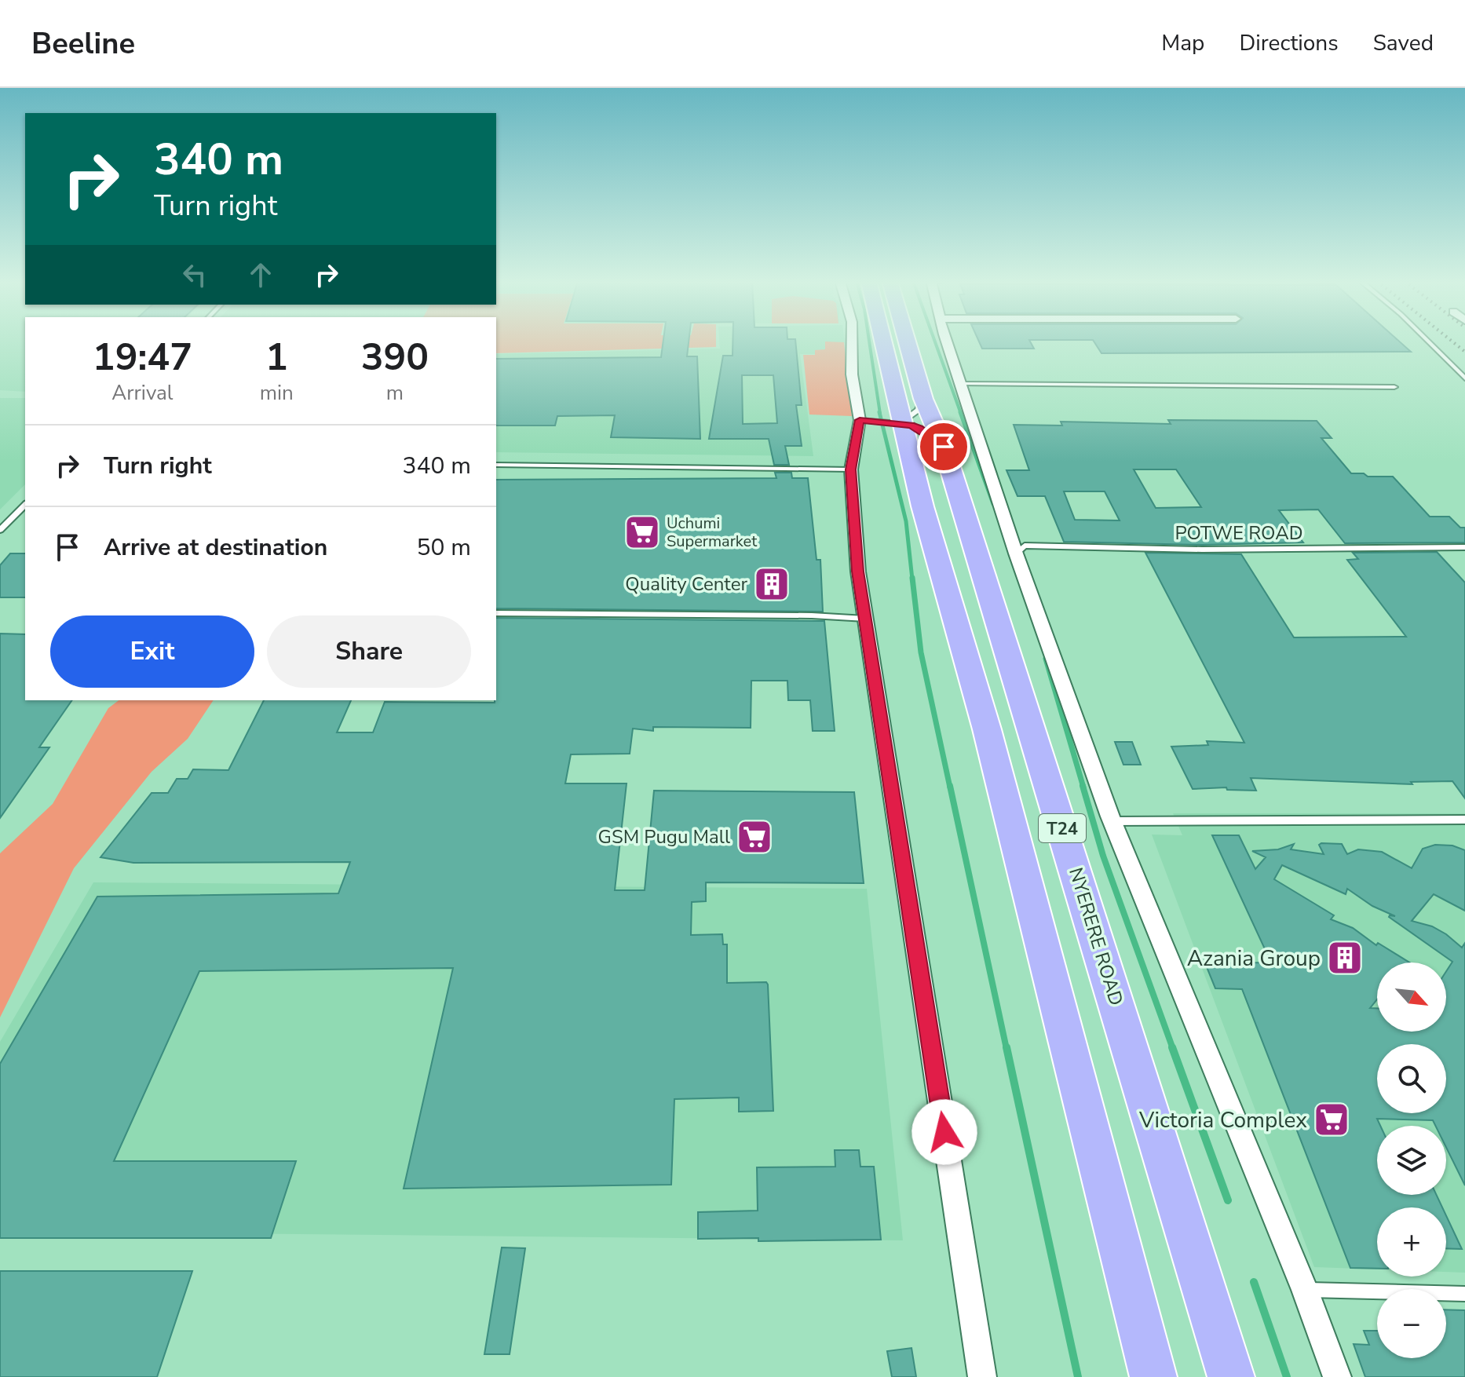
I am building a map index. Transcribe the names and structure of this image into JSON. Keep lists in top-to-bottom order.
{
  "streets": {
    "highway": ["T24", "NYERERE ROAD"],
    "lane": ["POTWE ROAD"]
  },
  "places": {
    "supermarket": ["Uchumi Supermarket", "GSM Pugu Mall", "Victoria Complex"],
    "building": ["Quality Center", "Azania Group"]
  },
  "north": "bottom right",
  "page": {
    "header": "Beeline",
    "nav": ["Map", "Directions", "Saved"],
    "turn": ["340 m", "Turn right"],
    "eta": [
      "19:47",
      "Arrival",
      "1",
      "min",
      "390",
      "m"
    ],
    "list": [
      {
        "name": "Turn right",
        "value": "340 m"
      },
      {
        "name": "Arrive at destination",
        "value": "50 m"
      }
    ],
    "buttons": ["Exit", "Share"],
    "map_buttons": ["+", "−"]
  }
}
